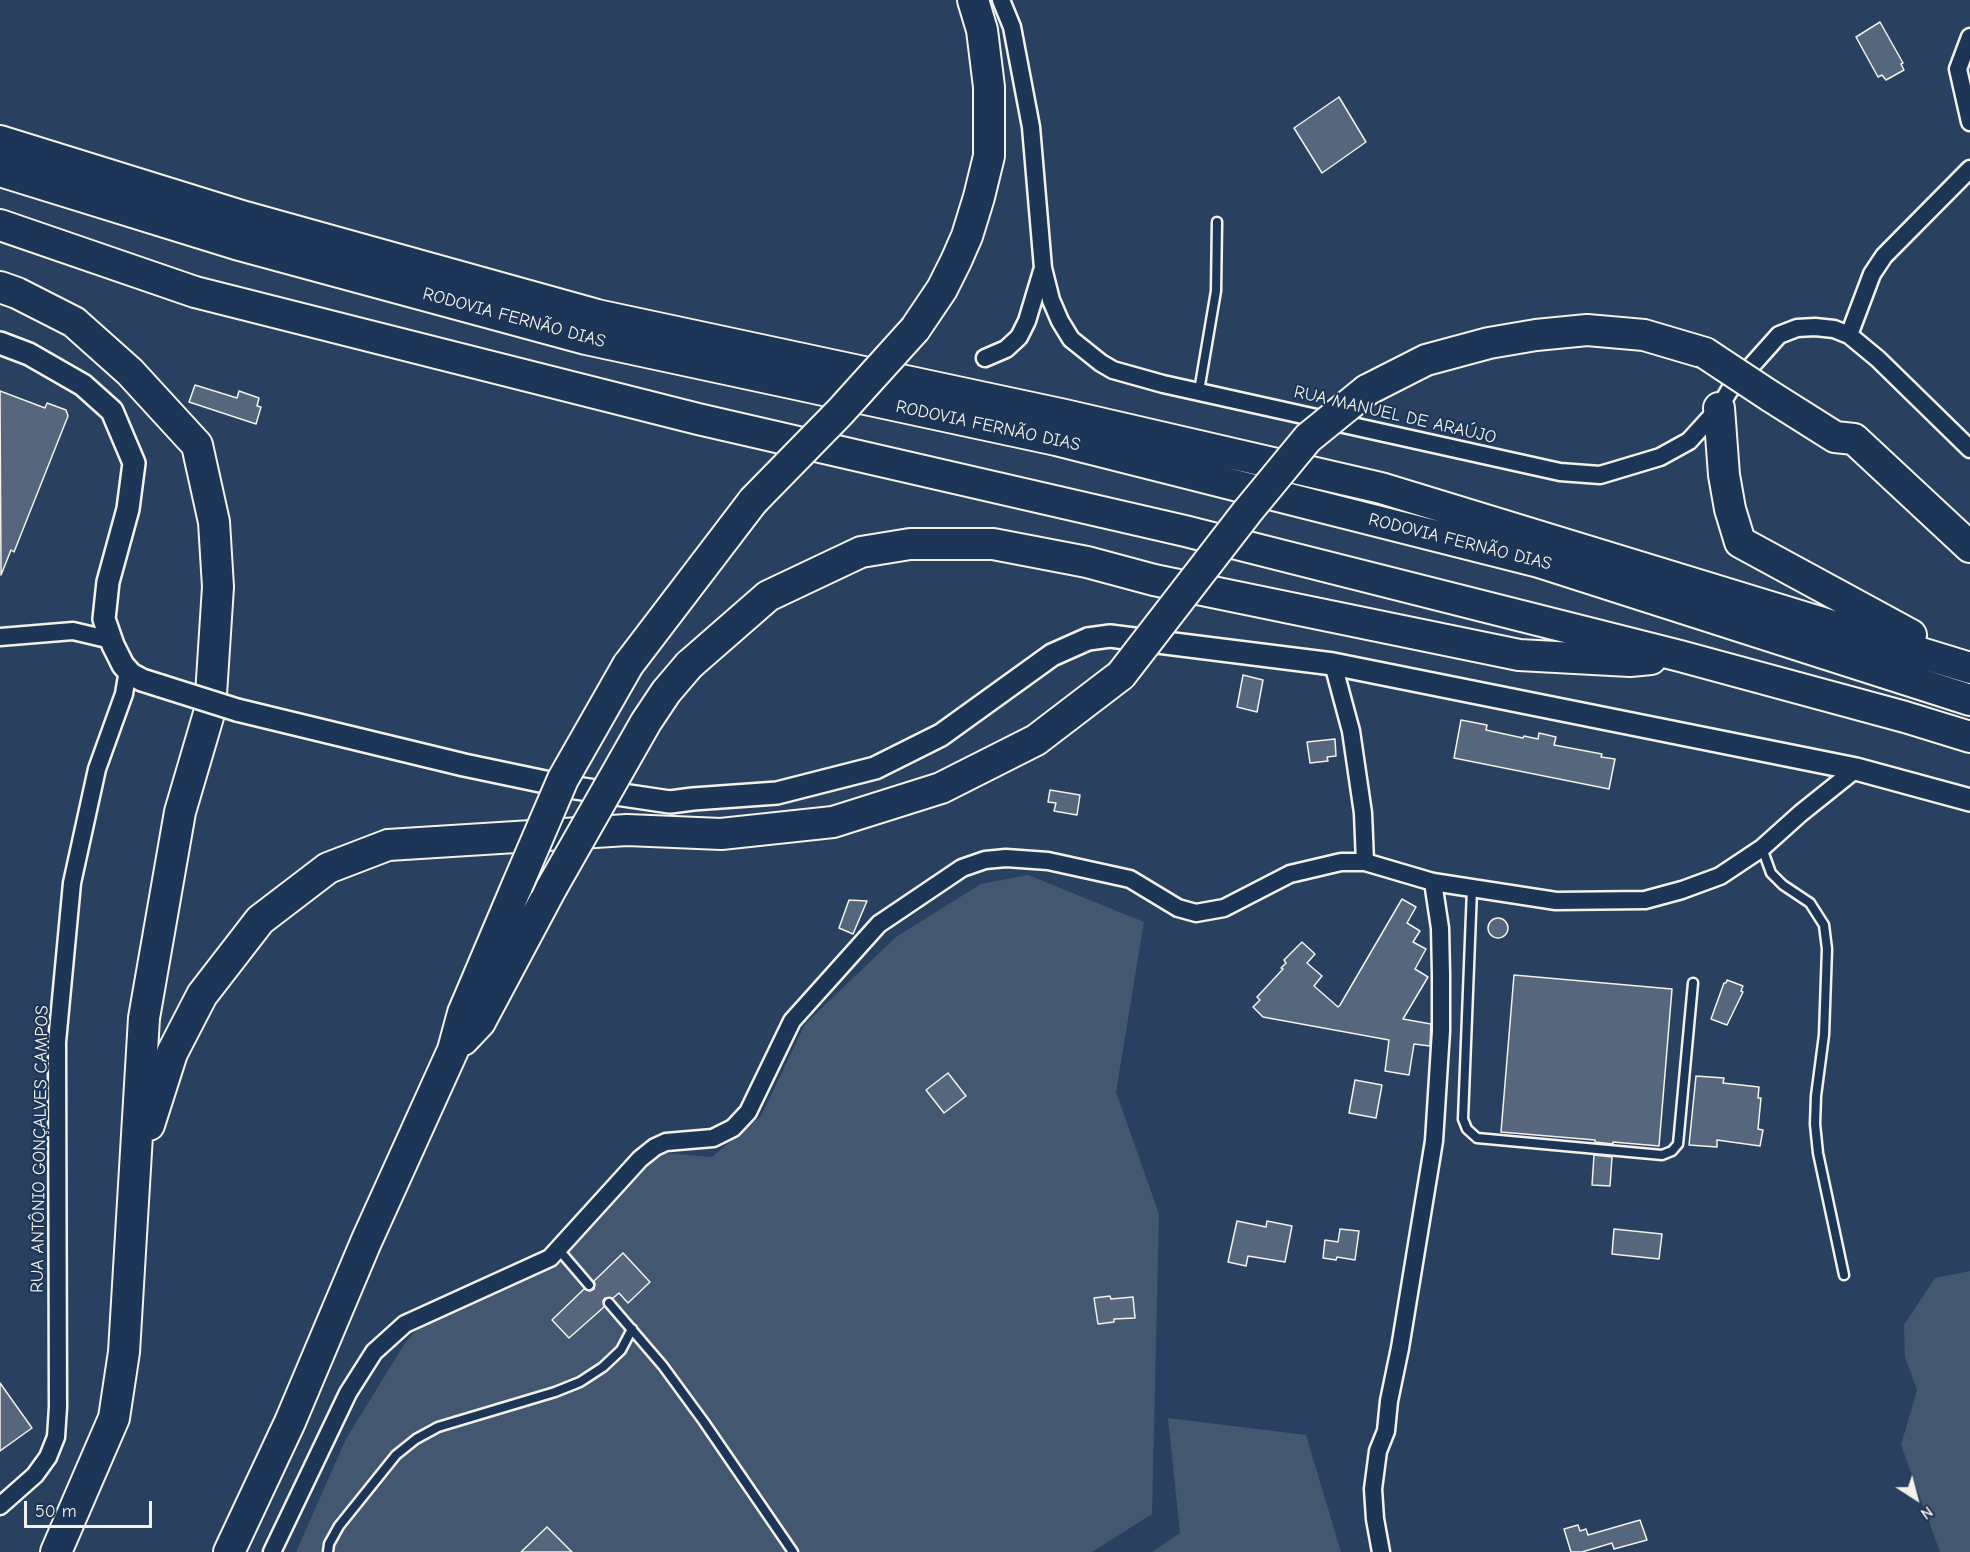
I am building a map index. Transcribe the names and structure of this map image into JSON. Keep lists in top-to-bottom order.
{
  "streets": {
    "highway": ["RODOVIA FERNÃO DIAS"],
    "street": ["RUA MANUEL DE ARAÚJO", "RUA ANTÔNIO GONÇALVES CAMPOS"]
  },
  "scale_bar": "50 m",
  "north": "bottom right"
}
